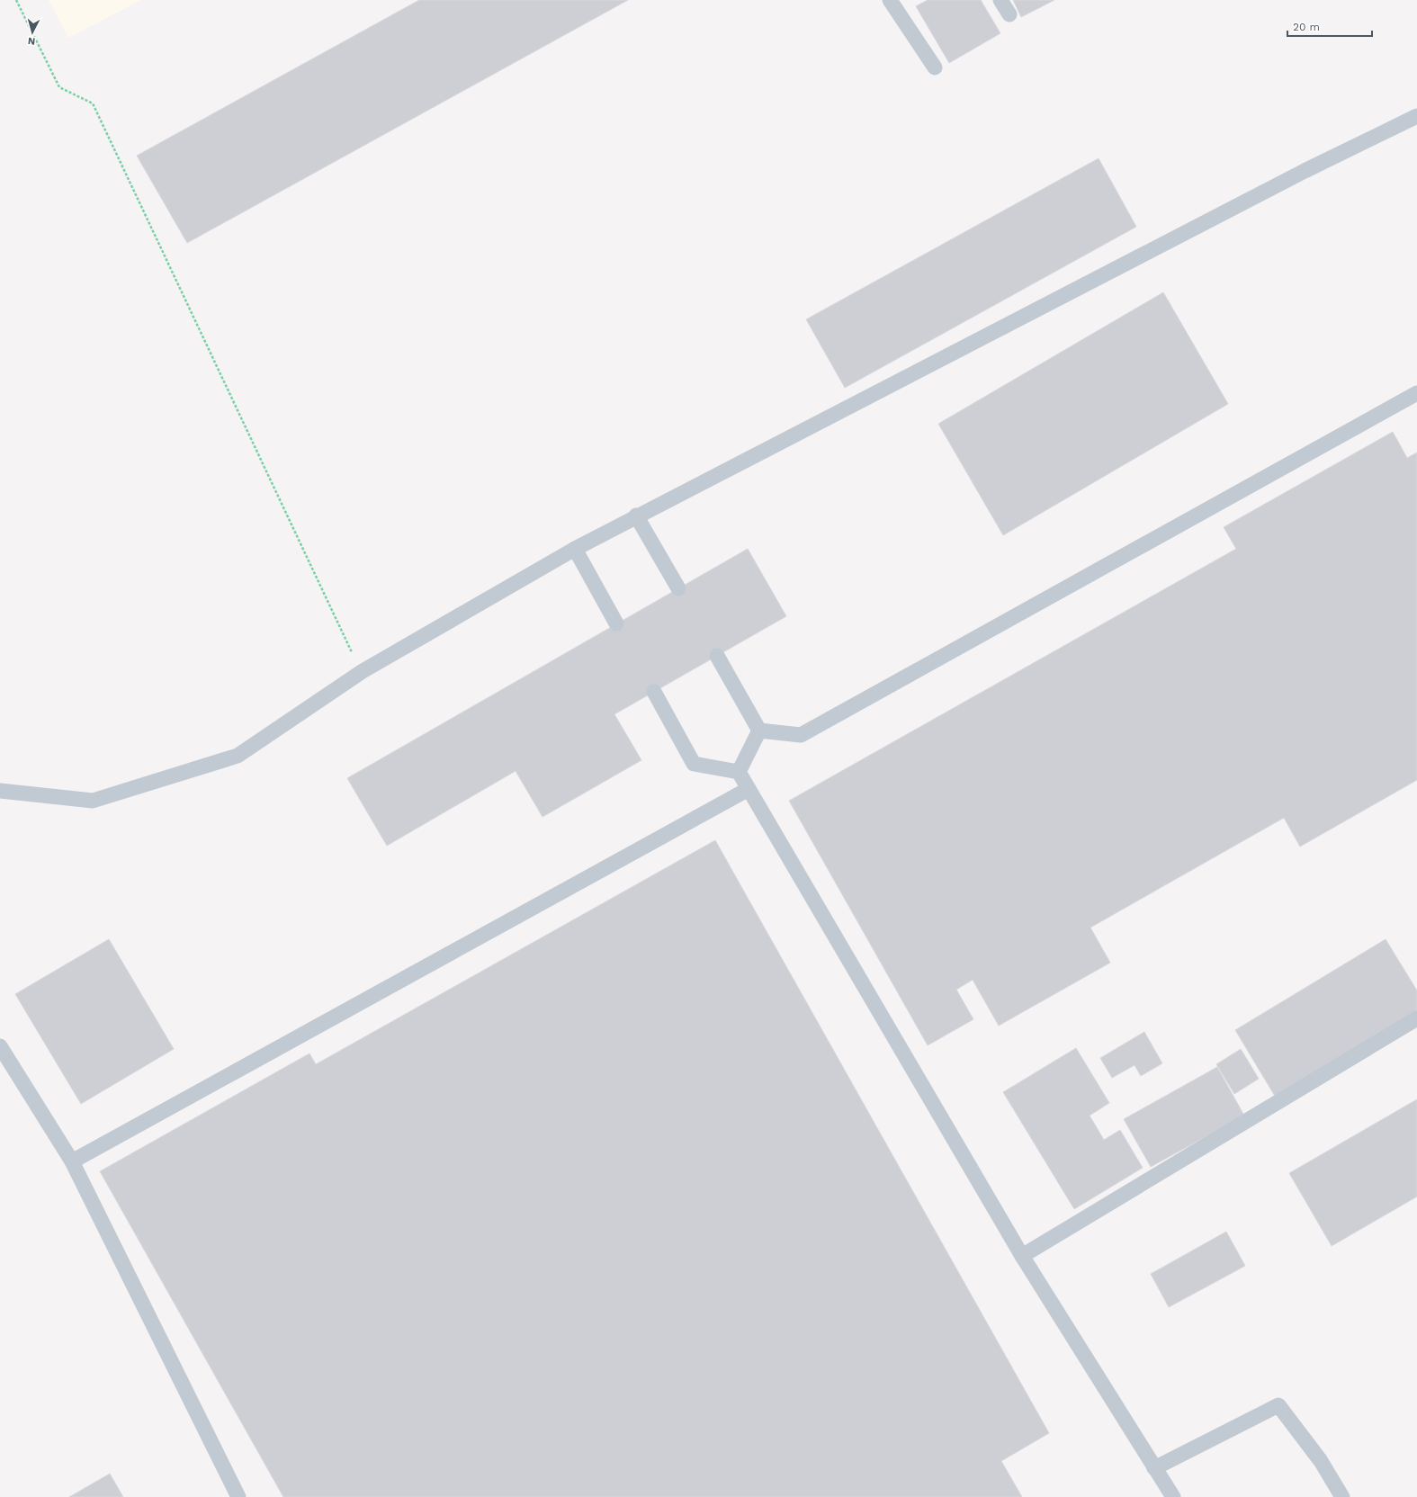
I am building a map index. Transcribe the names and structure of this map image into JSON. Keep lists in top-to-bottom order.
{
  "scale_bar": "20 m",
  "north": "bottom"
}
